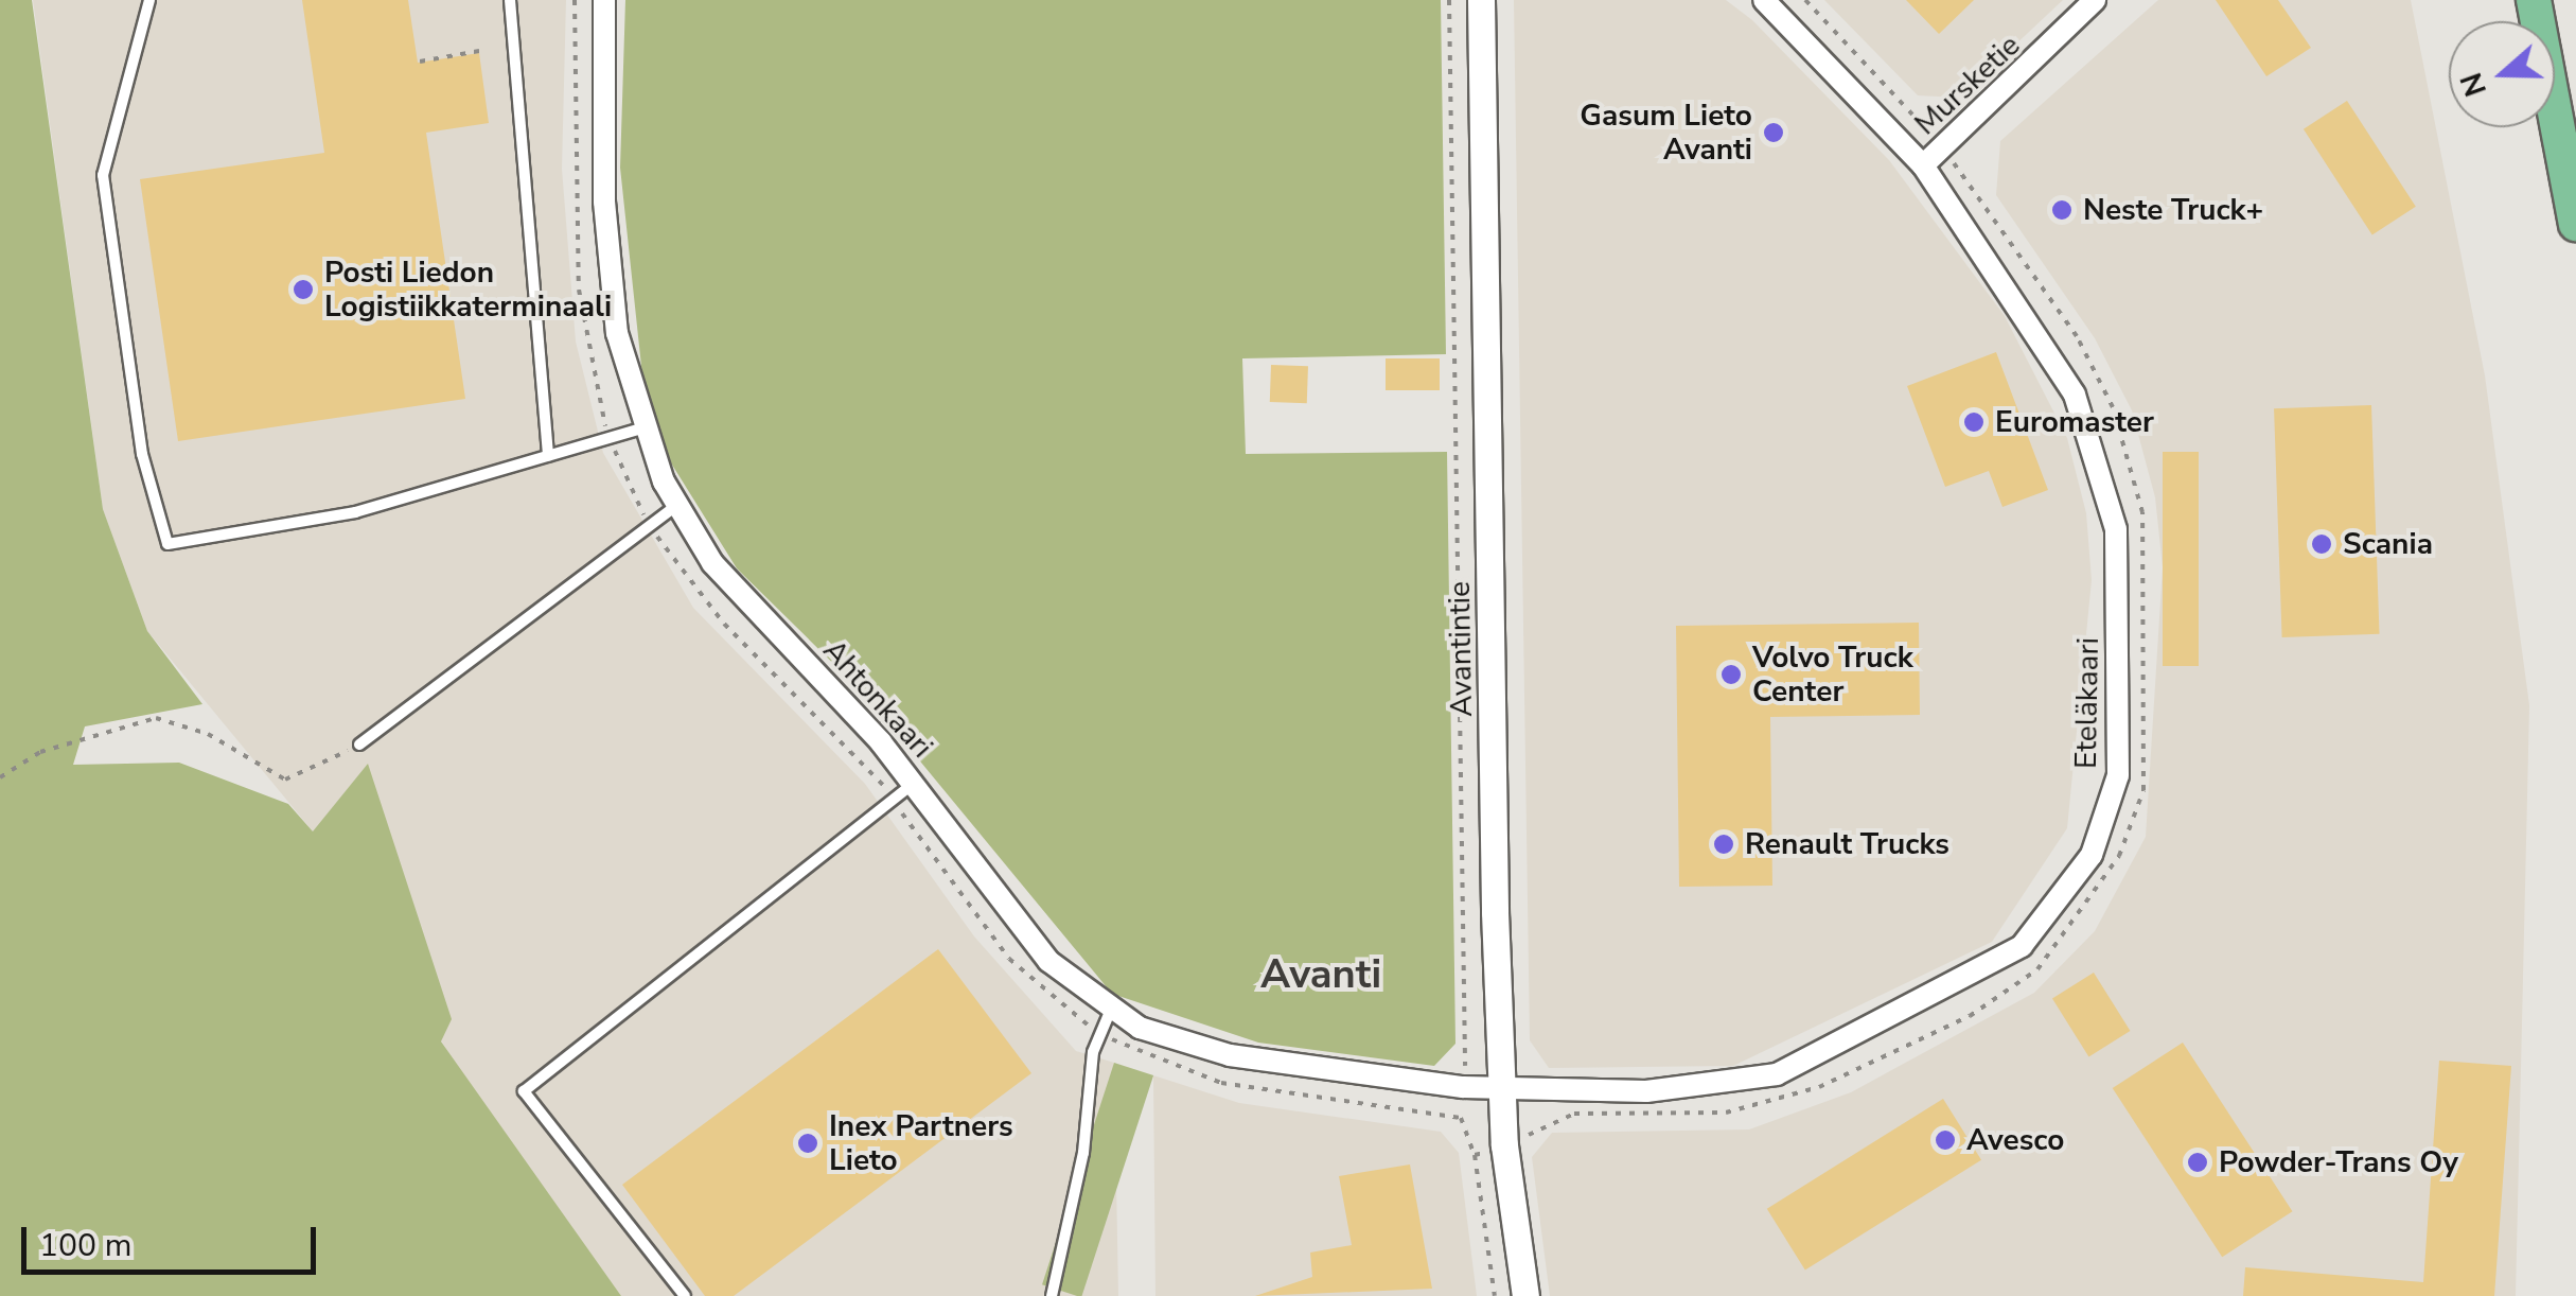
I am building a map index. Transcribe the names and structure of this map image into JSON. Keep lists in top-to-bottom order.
{
  "streets": {
    "street": [
      "Mursketie",
      "Avantintie",
      "Ahtonkaari",
      "Eteläkaari"
    ]
  },
  "crossings": [
    ["Mursketie", "Eteläkaari"],
    ["Avantintie", "Ahtonkaari"],
    ["Avantintie", "Eteläkaari"],
    ["Ahtonkaari", "Eteläkaari"]
  ],
  "districts": ["Avanti"],
  "places": [
    "Gasum Lieto Avanti",
    "Neste Truck+",
    "Posti Liedon Logistiikkaterminaali",
    "Euromaster",
    "Scania",
    "Volvo Truck Center",
    "Renault Trucks",
    "Avesco",
    "Inex Partners Lieto",
    "Powder-Trans Oy"
  ],
  "scale_bar": "100 m",
  "north": "left"
}
